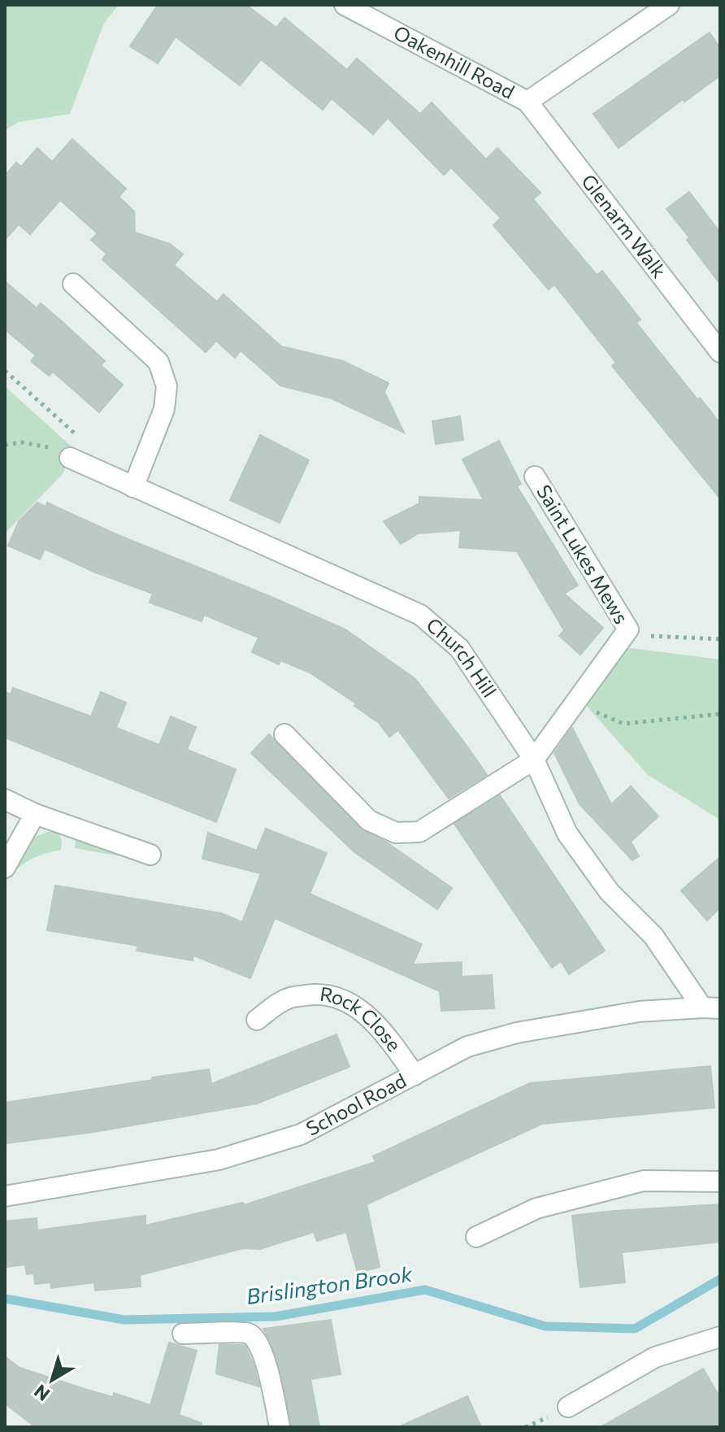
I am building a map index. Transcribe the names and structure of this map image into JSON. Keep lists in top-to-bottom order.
{
  "streets": {
    "street": [
      "Oakenhill Road",
      "Glenarm Walk",
      "Saint Lukes Mews",
      "Church Hill",
      "Rock Close",
      "School Road"
    ]
  },
  "crossings": [
    ["Oakenhill Road", "Glenarm Walk"],
    ["Saint Lukes Mews", "Church Hill"],
    ["Church Hill", "School Road"],
    ["Rock Close", "School Road"]
  ],
  "water": ["Brislington Brook"],
  "north": "bottom left"
}
